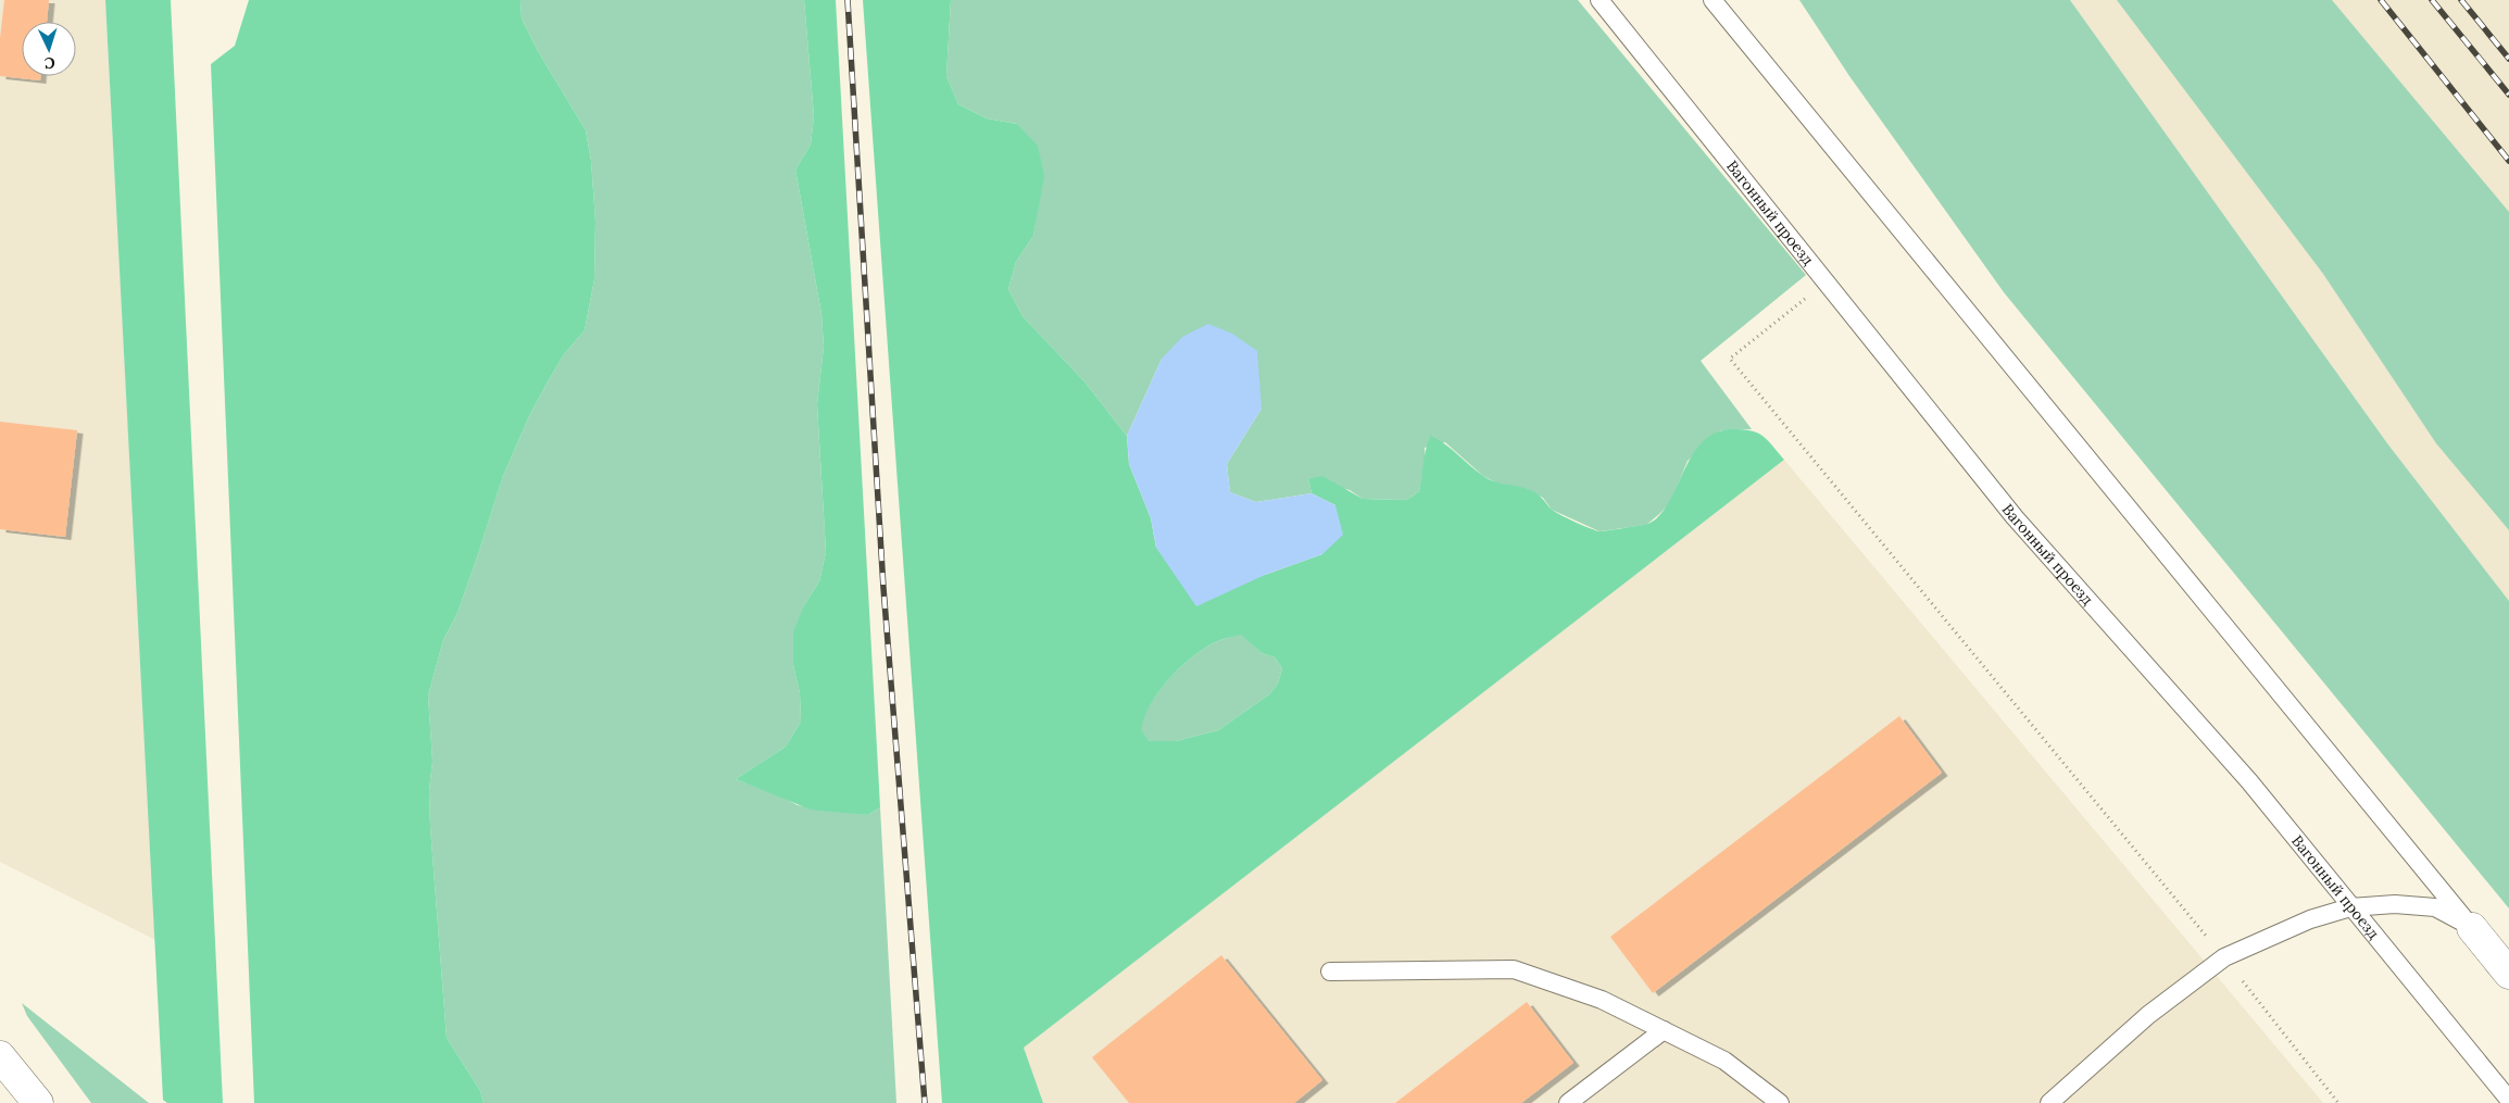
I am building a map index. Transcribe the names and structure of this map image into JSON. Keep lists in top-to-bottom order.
{
  "streets": {
    "lane": ["Вагонный проезд"]
  },
  "north": "bottom"
}
